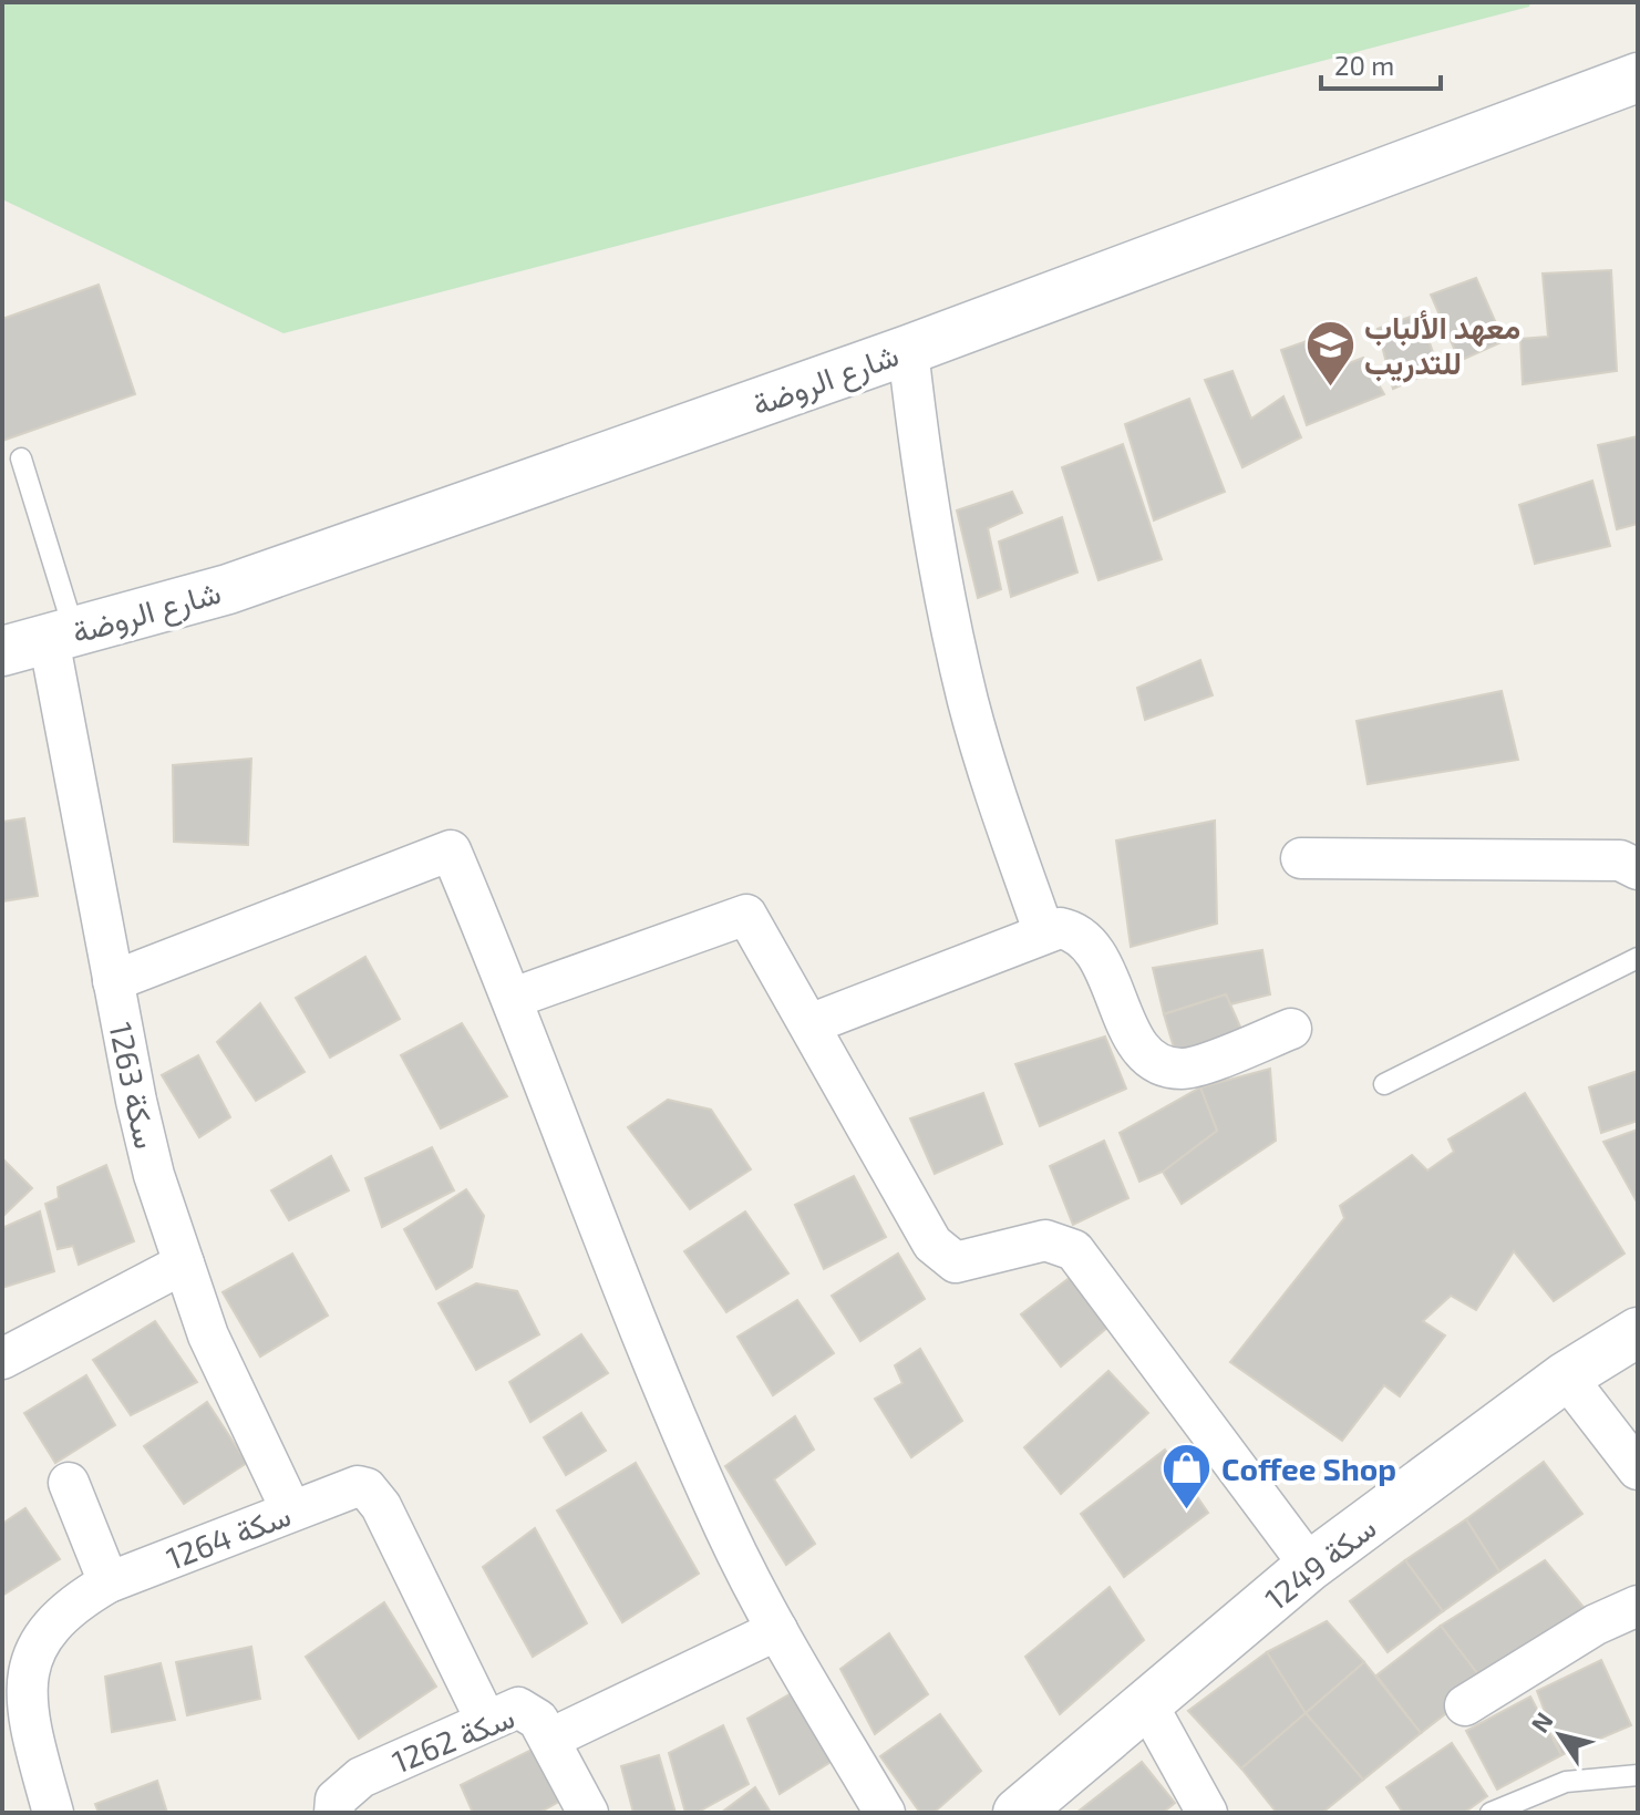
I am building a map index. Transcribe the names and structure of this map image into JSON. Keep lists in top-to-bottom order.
{
  "streets": {
    "main road": ["شارع الروضة", "سكة 1249"],
    "street": ["سكة 1263", "سكة 1264", "سكة 1262"]
  },
  "crossings": [
    ["شارع الروضة", "سكة 1263"],
    ["سكة 1263", "سكة 1264"],
    ["سكة 1264", "سكة 1262"]
  ],
  "places": {
    "school or university": ["معهد الألباب للتدريب"],
    "shop": ["Coffee Shop"]
  },
  "scale_bar": "20 m",
  "north": "top left"
}
